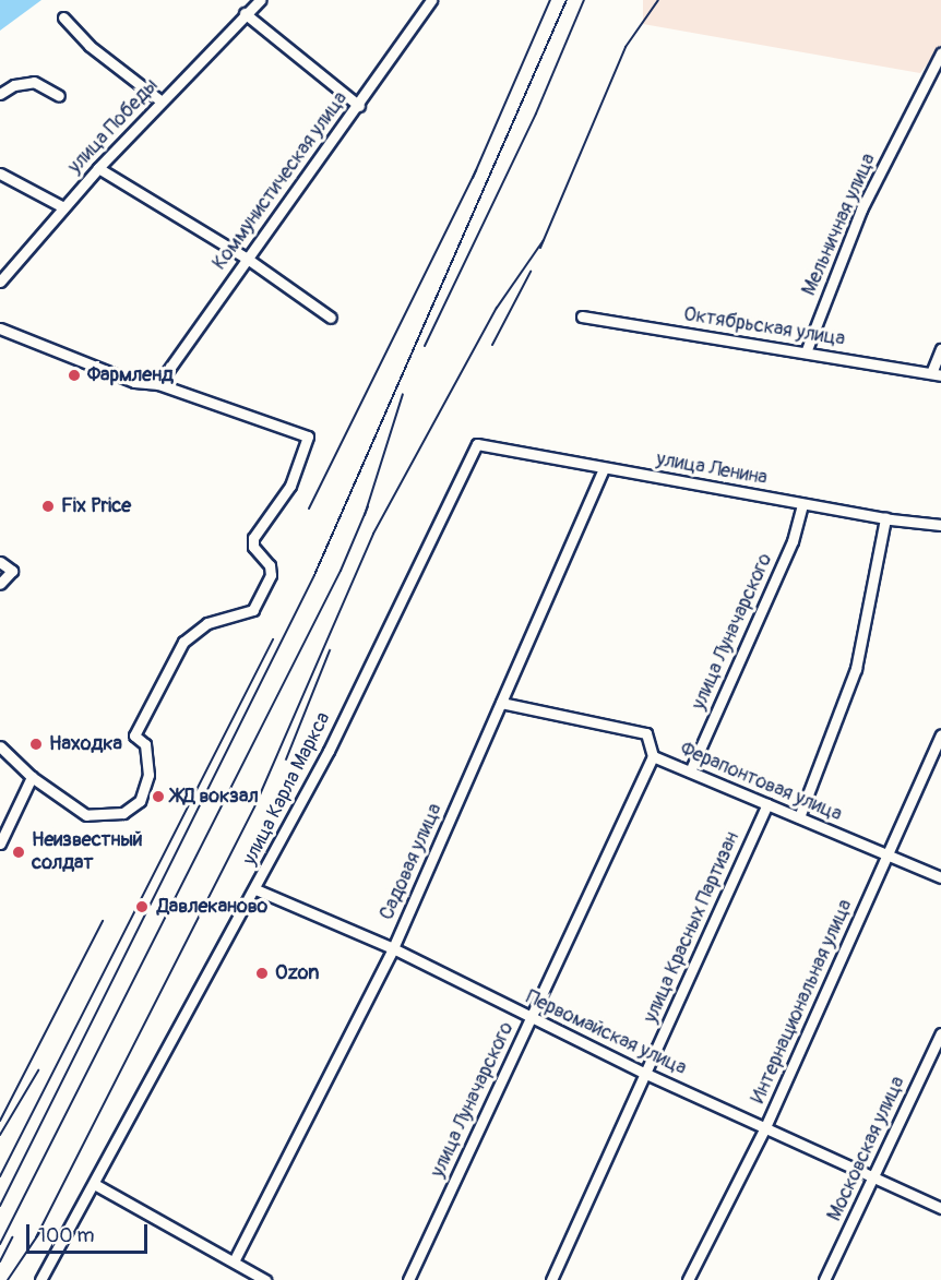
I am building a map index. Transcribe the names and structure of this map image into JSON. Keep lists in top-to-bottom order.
{
  "streets": {
    "street": [
      "улица Победы",
      "Коммунистическая улица",
      "Мельничная улица",
      "Октябрьская улица",
      "улица Ленина",
      "улица Луначарского",
      "Ферапонтовая улица",
      "улица Карла Маркса",
      "Садовая улица",
      "улица Красных Партизан",
      "Интернациональная улица",
      "Первомайская улица",
      "Московская улица"
    ]
  },
  "crossings": [
    ["Мельничная улица", "Октябрьская улица"],
    ["улица Ленина", "улица Луначарского"],
    ["улица Ленина", "улица Карла Маркса"],
    ["улица Ленина", "Садовая улица"],
    ["улица Луначарского", "Ферапонтовая улица"],
    ["улица Луначарского", "Первомайская улица"],
    ["Ферапонтовая улица", "Садовая улица"],
    ["Ферапонтовая улица", "улица Красных Партизан"],
    ["Ферапонтовая улица", "Интернациональная улица"],
    ["улица Карла Маркса", "Первомайская улица"],
    ["Садовая улица", "Первомайская улица"],
    ["улица Красных Партизан", "Первомайская улица"],
    ["Интернациональная улица", "Первомайская улица"],
    ["Первомайская улица", "Московская улица"]
  ],
  "places": [
    "Фармленд",
    "Fix Price",
    "Находка",
    "ЖД вокзал",
    "Неизвестный солдат",
    "Давлеканово",
    "Ozon"
  ],
  "scale_bar": "100 m"
}
